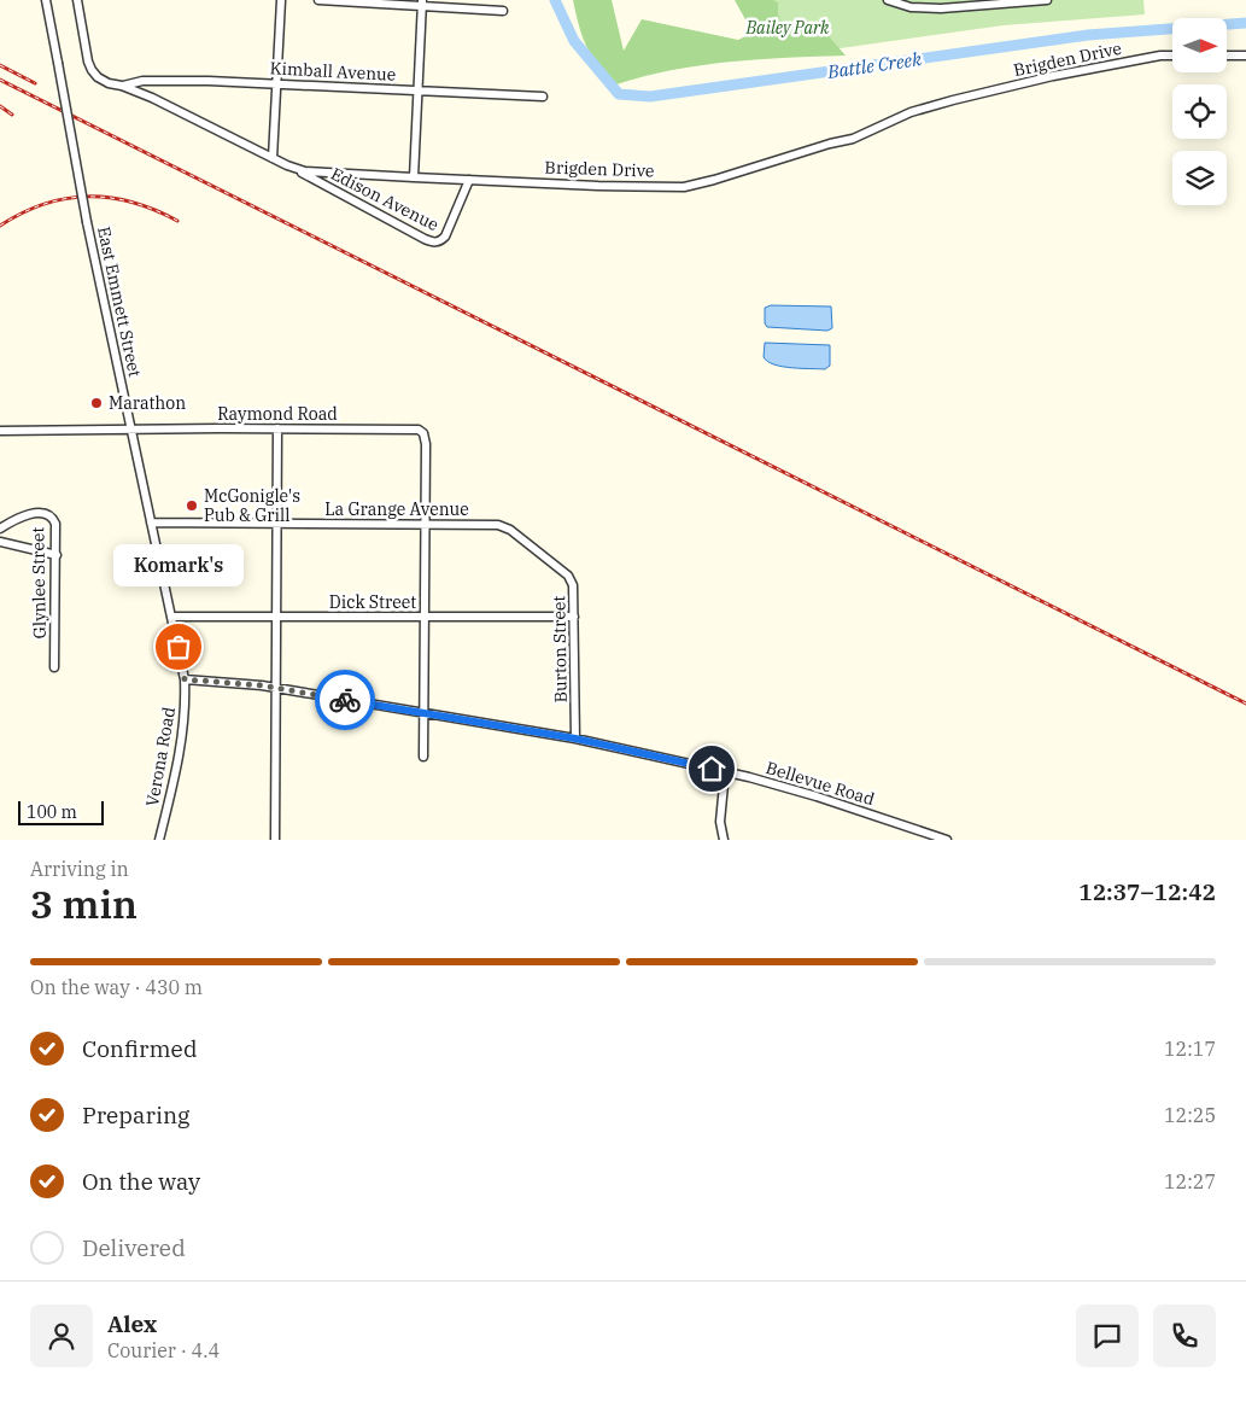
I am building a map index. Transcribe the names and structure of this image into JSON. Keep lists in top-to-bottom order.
{
  "streets": {
    "street": [
      "Brigden Drive",
      "Kimball Avenue",
      "Edison Avenue",
      "East Emmett Street",
      "Raymond Road",
      "La Grange Avenue",
      "Glynlee Street",
      "Dick Street",
      "Burton Street",
      "Verona Road",
      "Bellevue Road"
    ]
  },
  "crossings": [
    ["Brigden Drive", "Kimball Avenue"],
    ["Brigden Drive", "Edison Avenue"],
    ["East Emmett Street", "Raymond Road"],
    ["East Emmett Street", "La Grange Avenue"],
    ["East Emmett Street", "Dick Street"],
    ["East Emmett Street", "Verona Road"],
    ["East Emmett Street", "Bellevue Road"],
    ["Raymond Road", "La Grange Avenue"],
    ["La Grange Avenue", "Burton Street"],
    ["Dick Street", "Burton Street"],
    ["Burton Street", "Bellevue Road"],
    ["Verona Road", "Bellevue Road"]
  ],
  "water": ["Battle Creek"],
  "parks": ["Bailey Park"],
  "places": ["Marathon", "McGonigle's Pub & Grill", "Komark's"],
  "scale_bar": "100 m",
  "north": "right",
  "page": {
    "bubble": "Komark's",
    "scale": "100 m",
    "heading": ["3 min", "Arriving in", "12:37–12:42"],
    "panel": ["Alex", "Courier · 4.4"],
    "bar": "On the way · 430 m",
    "list": [
      ["Confirmed", "12:17"],
      ["Preparing", "12:25"],
      ["On the way", "12:27"],
      "Delivered"
    ]
  }
}
